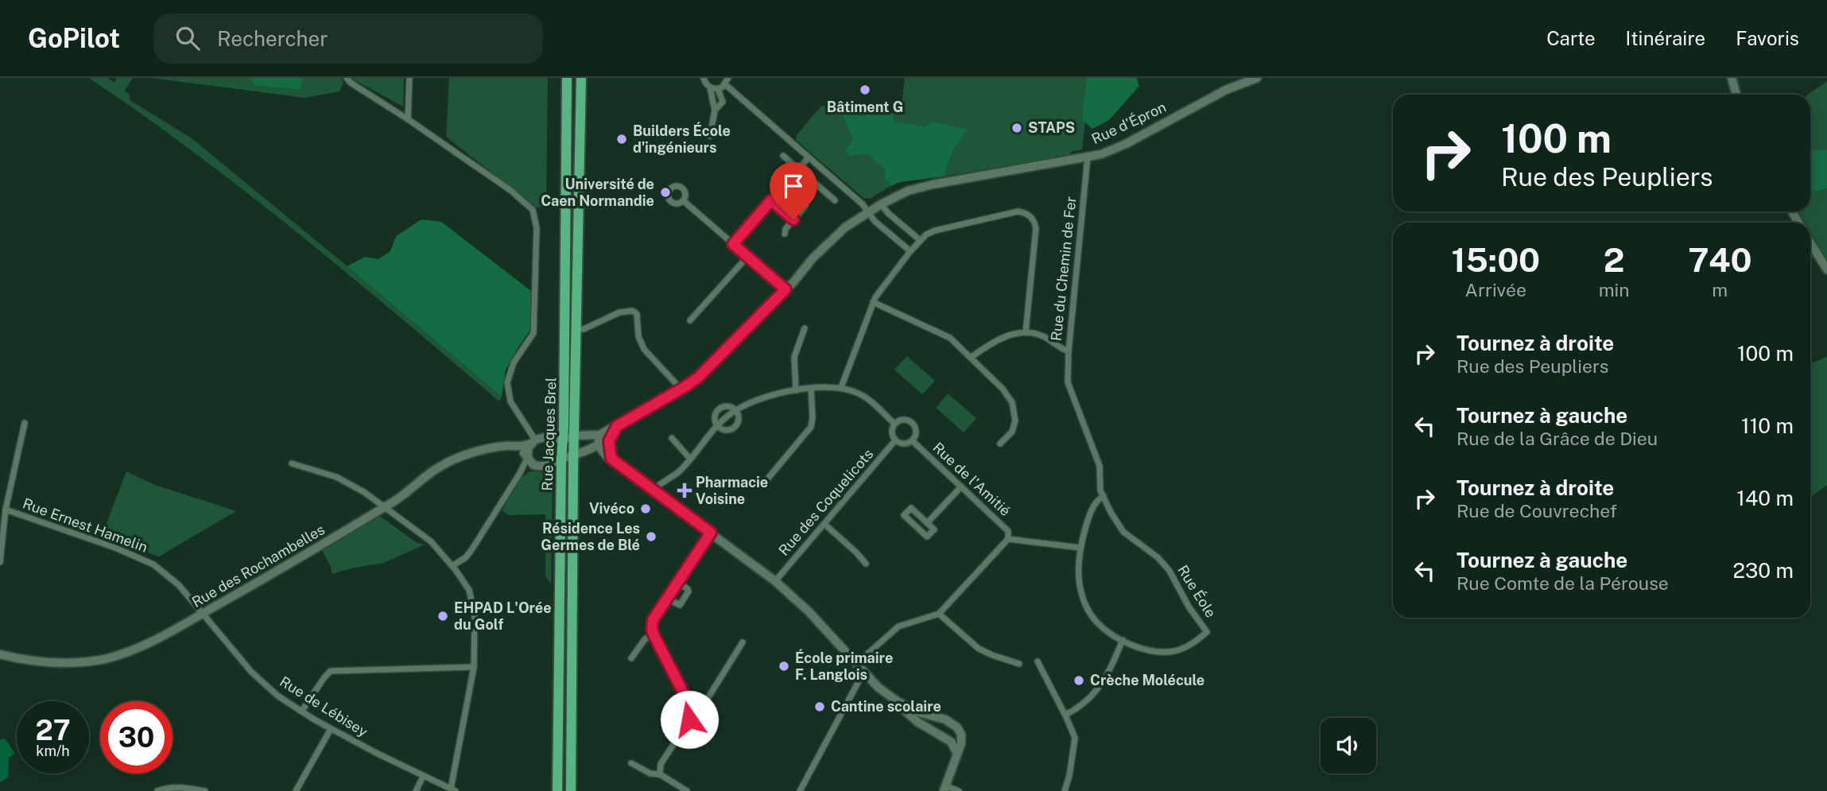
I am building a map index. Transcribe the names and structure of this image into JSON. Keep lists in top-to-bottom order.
{
  "streets": {
    "main road": ["Rue Jacques Brel"],
    "street": [
      "Rue d'Épron",
      "Rue du Chemin de Fer",
      "Rue de l'Amitié",
      "Rue des Coquelicots",
      "Rue Ernest Hamelin",
      "Rue des Rochambelles",
      "Rue Éole",
      "Rue de Lébisey"
    ]
  },
  "crossings": [
    ["Rue d'Épron", "Rue du Chemin de Fer"],
    ["Rue d'Épron", "Rue des Rochambelles"],
    ["Rue du Chemin de Fer", "Rue Éole"],
    ["Rue Jacques Brel", "Rue des Rochambelles"],
    ["Rue de l'Amitié", "Rue des Coquelicots"],
    ["Rue Ernest Hamelin", "Rue des Rochambelles"],
    ["Rue Ernest Hamelin", "Rue de Lébisey"],
    ["Rue des Rochambelles", "Rue de Lébisey"]
  ],
  "places": {
    "other": [
      "Bâtiment G",
      "STAPS",
      "Builders École d'ingénieurs",
      "Université de Caen Normandie",
      "Vivéco",
      "Résidence Les Germes de Blé",
      "EHPAD L'Orée du Golf",
      "École primaire F. Langlois",
      "Crèche Molécule",
      "Cantine scolaire"
    ],
    "health": ["Pharmacie Voisine"]
  },
  "page": {
    "header": "GoPilot",
    "search": "Rechercher",
    "nav": ["Carte", "Itinéraire", "Favoris"],
    "turn": ["100 m", "Rue des Peupliers"],
    "eta": [
      "15:00",
      "Arrivée",
      "2",
      "min",
      "740",
      "m"
    ],
    "list": [
      {
        "name": "Tournez à droite",
        "note": "Rue des Peupliers",
        "value": "100 m"
      },
      {
        "name": "Tournez à gauche",
        "note": "Rue de la Grâce de Dieu",
        "value": "110 m"
      },
      {
        "name": "Tournez à droite",
        "note": "Rue de Couvrechef",
        "value": "140 m"
      },
      {
        "name": "Tournez à gauche",
        "note": "Rue Comte de la Pérouse",
        "value": "230 m"
      }
    ],
    "speed": "27 km/h",
    "limit": "30"
  }
}
